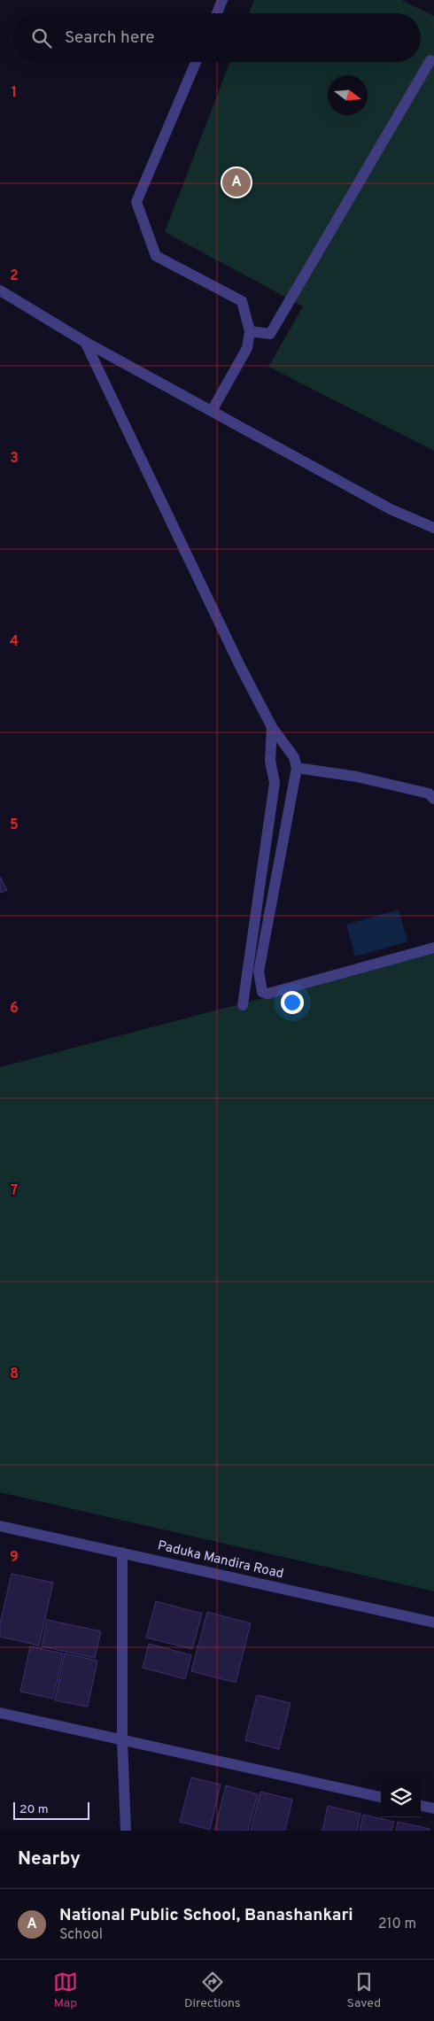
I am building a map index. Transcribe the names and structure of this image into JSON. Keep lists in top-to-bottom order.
{
  "streets": {
    "street": ["Paduka Mandira Road"]
  },
  "scale_bar": "20 m",
  "north": "right",
  "page": {
    "search": "Search here",
    "pins": "A",
    "scale": "20 m",
    "heading": "Nearby",
    "list": [
      {
        "mark": "A",
        "name": "National Public School, Banashankari",
        "note": "School",
        "value": "210 m"
      }
    ],
    "nav": ["Map", "Directions", "Saved"]
  },
  "grid": {
    "rows": [
      "1",
      "2",
      "3",
      "4",
      "5",
      "6",
      "7",
      "8",
      "9"
    ]
  }
}
